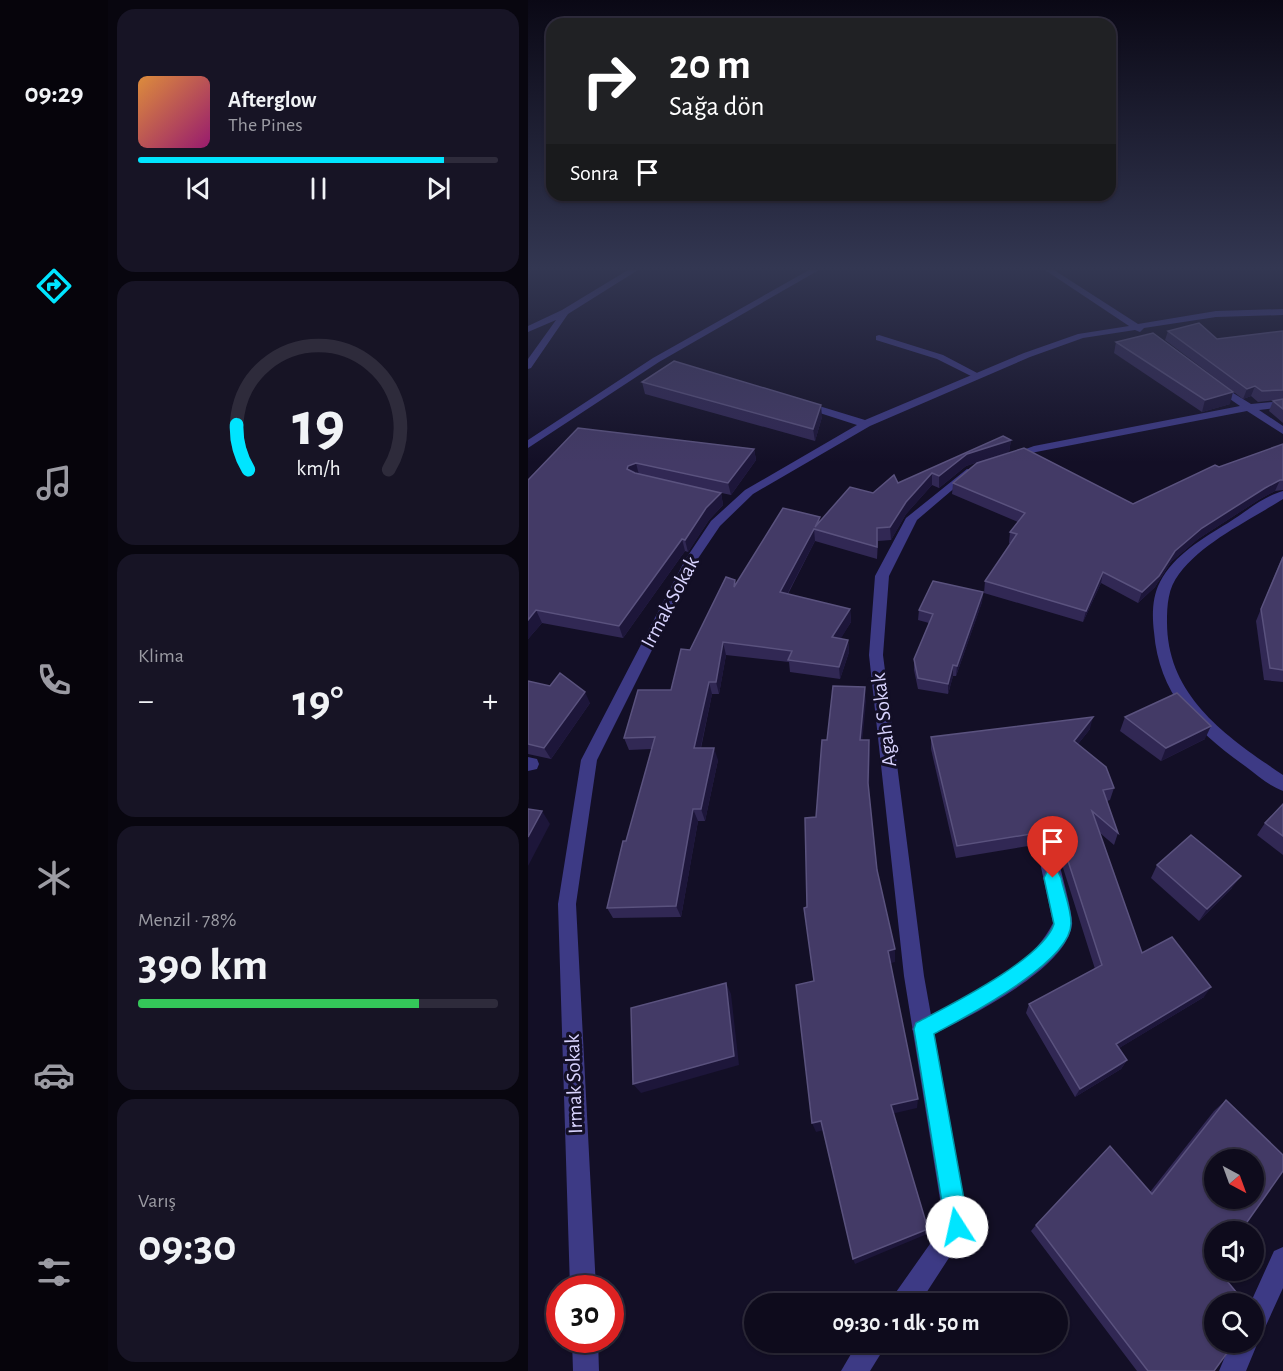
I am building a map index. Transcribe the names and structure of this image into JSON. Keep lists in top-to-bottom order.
{
  "streets": {
    "street": ["Irmak Sokak", "Agah Sokak"]
  },
  "north": "bottom right",
  "page": {
    "tabs": "09:29",
    "turn": ["20 m", "Sağa dön"],
    "song": ["Afterglow", "The Pines"],
    "then": "Sonra",
    "tile": [
      "Klima",
      ["Menzil · 78%", "390 km"],
      ["Varış", "09:30"]
    ],
    "heat": ["−", "19°", "+"],
    "limit": "30",
    "trip": "09:30 · 1 dk · 50 m",
    "gauge": ["19", "km/h"]
  }
}
